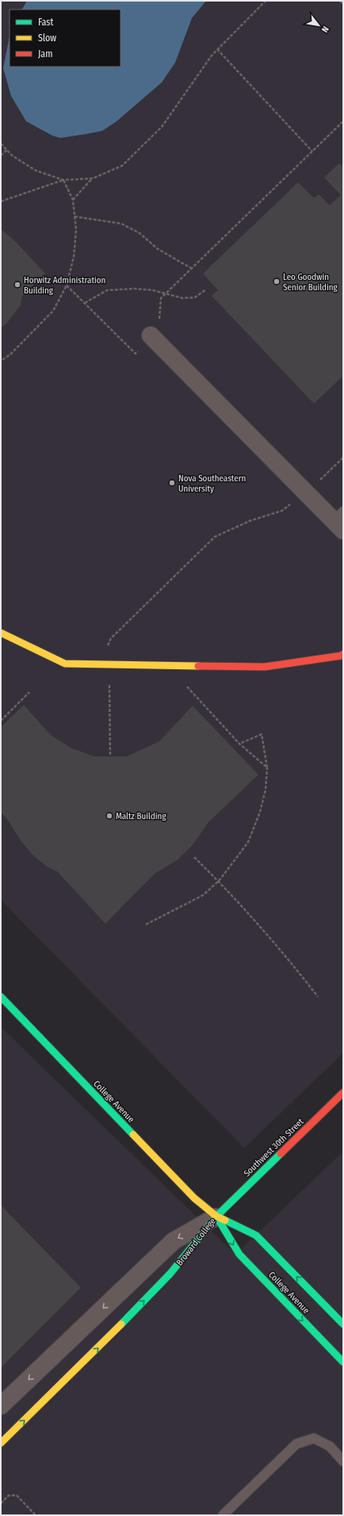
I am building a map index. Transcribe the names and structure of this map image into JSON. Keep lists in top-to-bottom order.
{
  "streets": {
    "street": ["College Avenue", "Southwest 30th Street", "Broward College"]
  },
  "crossings": [
    ["College Avenue", "Southwest 30th Street"],
    ["College Avenue", "Broward College"],
    ["Southwest 30th Street", "Broward College"]
  ],
  "places": [
    "Leo Goodwin Senior Building",
    "Horwitz Administration Building",
    "Nova Southeastern University",
    "Maltz Building"
  ],
  "legend": ["Fast", "Slow", "Jam"],
  "north": "bottom right"
}
